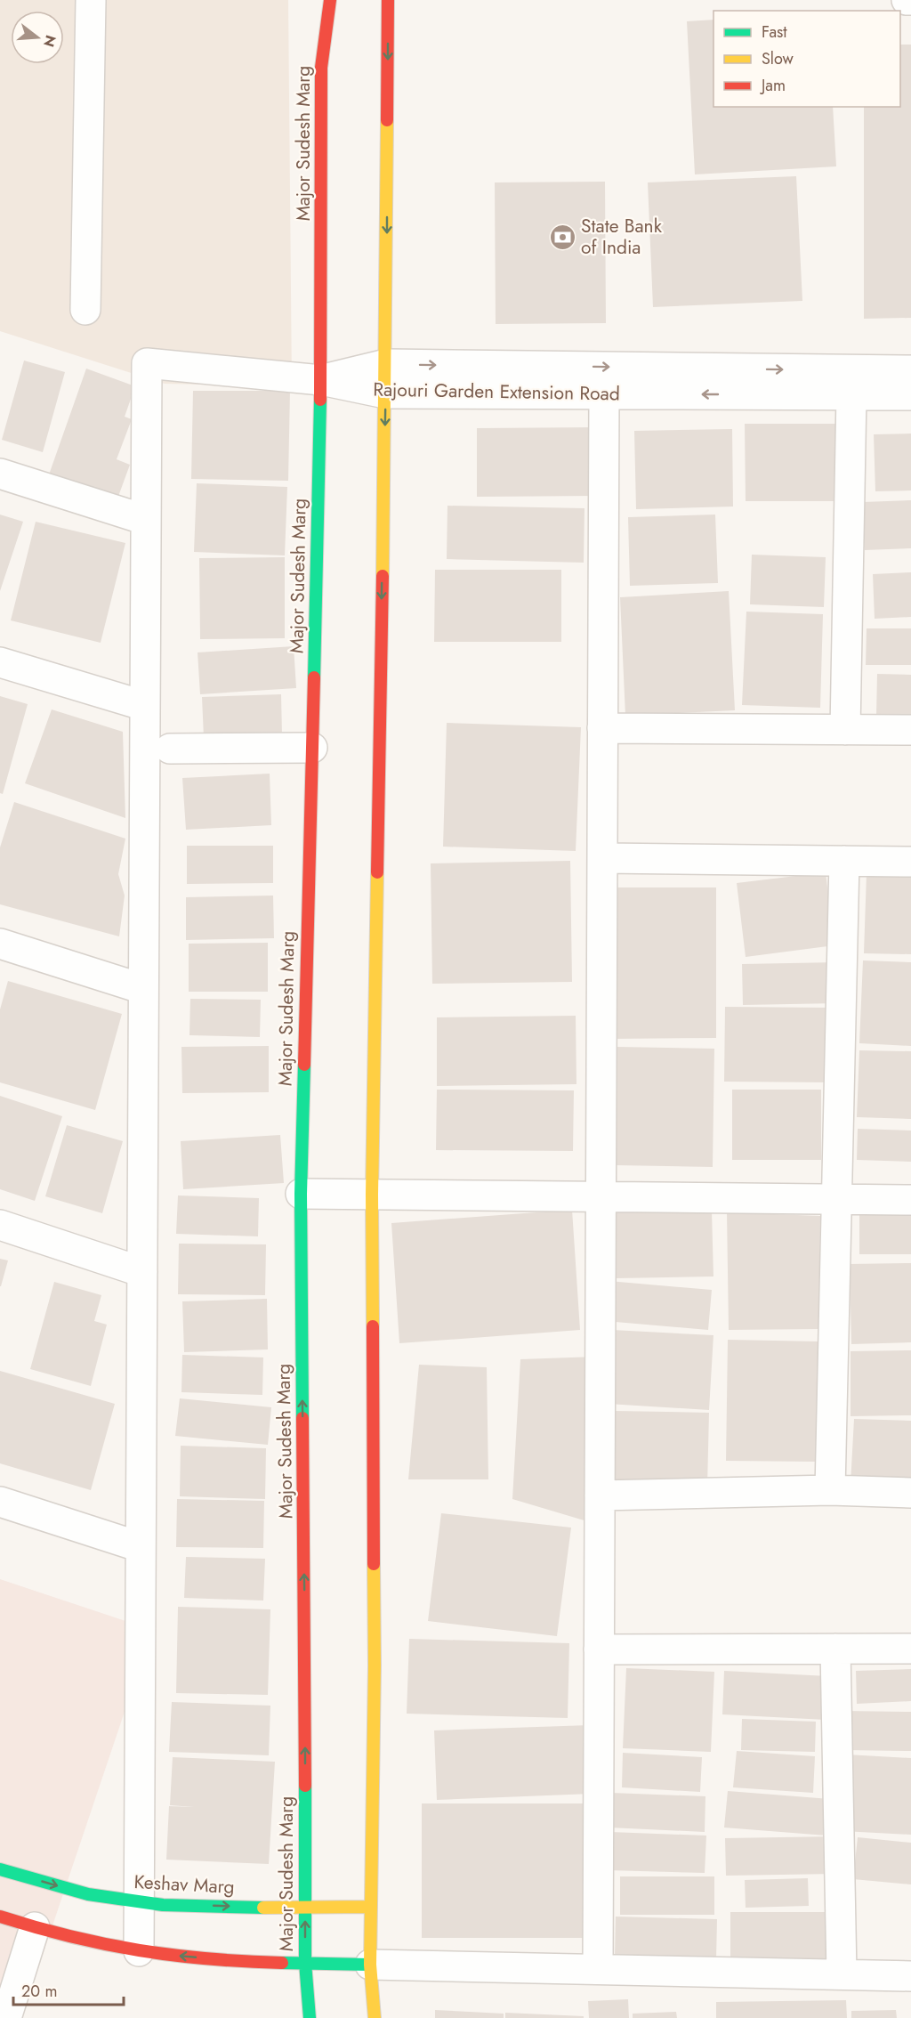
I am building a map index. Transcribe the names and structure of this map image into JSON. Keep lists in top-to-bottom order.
{
  "streets": {
    "street": ["Major Sudesh Marg", "Rajouri Garden Extension Road", "Keshav Marg"]
  },
  "crossings": [
    ["Major Sudesh Marg", "Rajouri Garden Extension Road"],
    ["Major Sudesh Marg", "Keshav Marg"]
  ],
  "places": {
    "bank": ["State Bank of India"]
  },
  "legend": ["Fast", "Slow", "Jam"],
  "scale_bar": "20 m",
  "north": "right"
}
